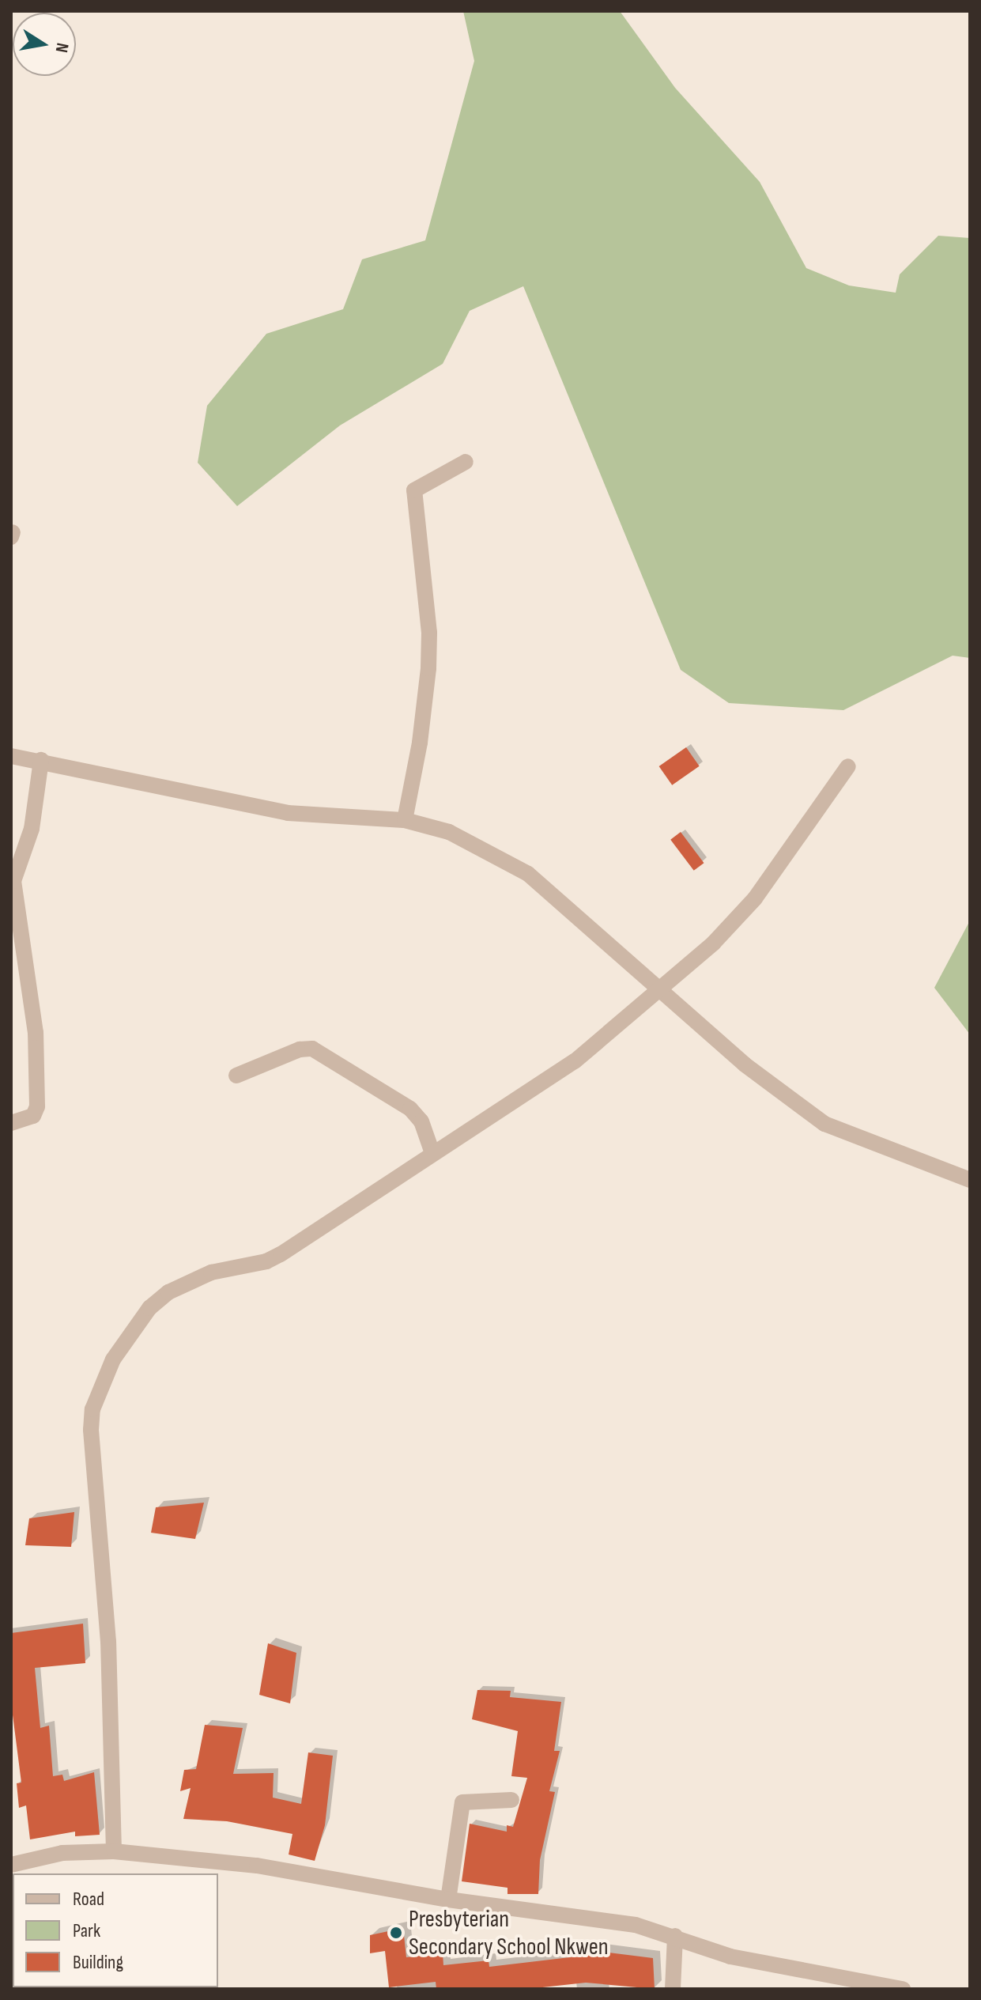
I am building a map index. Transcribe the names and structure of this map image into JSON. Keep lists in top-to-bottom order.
{
  "places": ["Presbyterian Secondary School Nkwen"],
  "legend": ["Road", "Park", "Building"],
  "north": "right"
}
